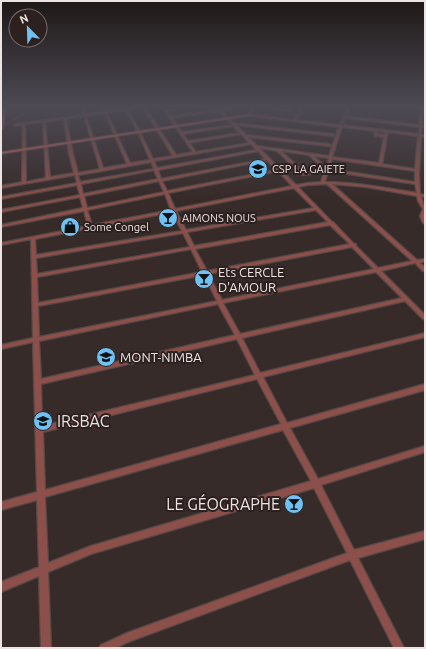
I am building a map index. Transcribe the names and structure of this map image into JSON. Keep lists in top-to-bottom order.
{
  "places": {
    "school or university": ["CSP LA GAIETE", "MONT-NIMBA", "IRSBAC"],
    "bar": ["AIMONS NOUS", "Ets CERCLE D'AMOUR", "LE GÉOGRAPHE"],
    "shop": ["Some Congel"]
  },
  "north": "top left"
}
